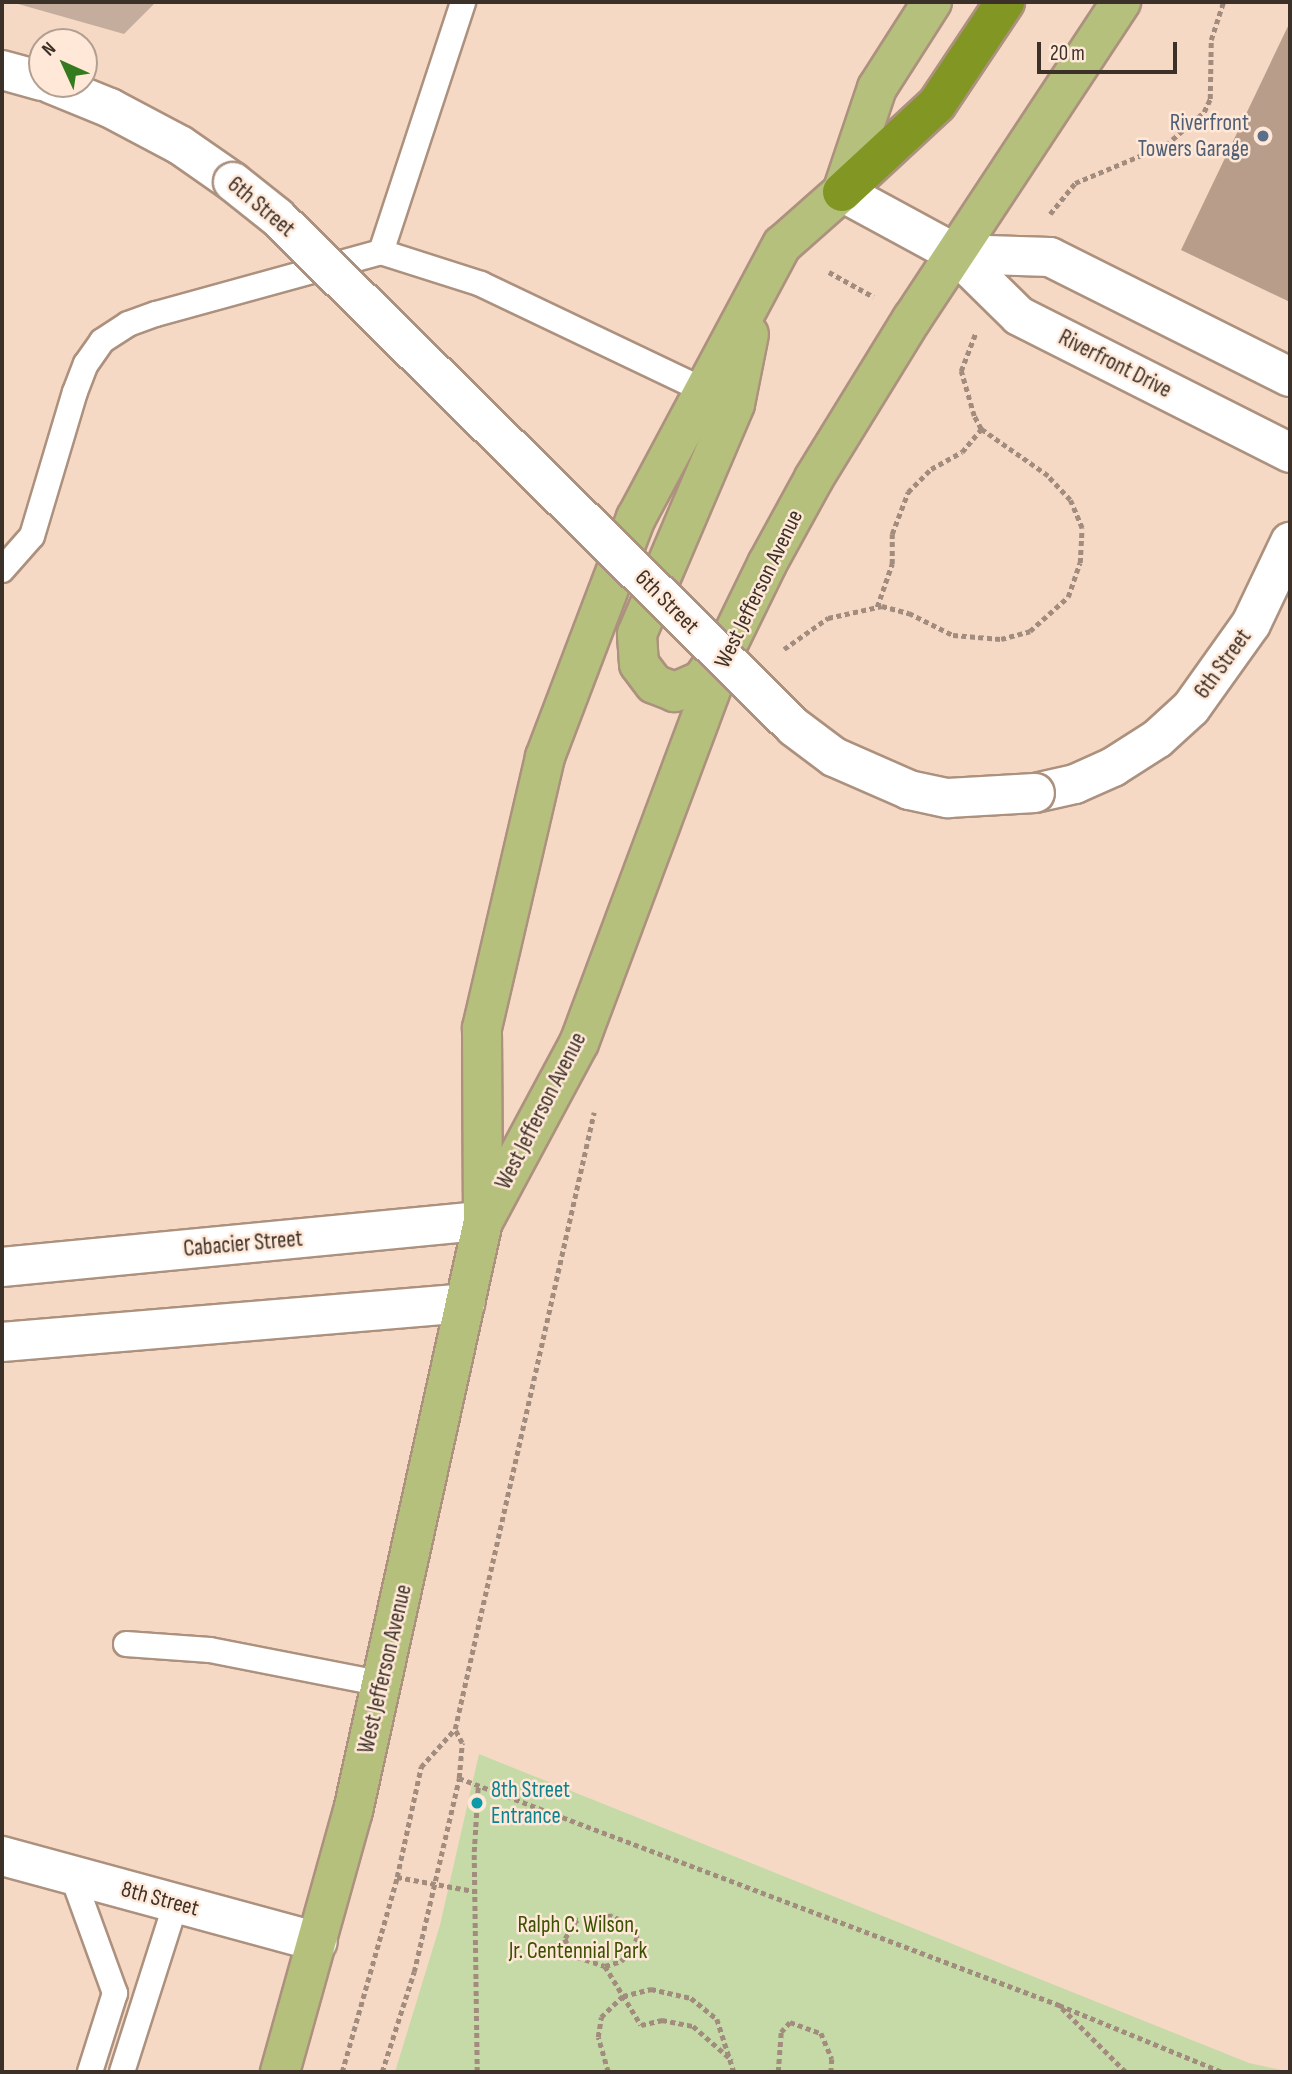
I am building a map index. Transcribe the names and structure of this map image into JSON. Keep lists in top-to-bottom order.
{
  "streets": {
    "main road": ["West Jefferson Avenue"],
    "street": [
      "6th Street",
      "Riverfront Drive",
      "Cabacier Street",
      "8th Street"
    ]
  },
  "crossings": [
    ["Riverfront Drive", "West Jefferson Avenue"],
    ["West Jefferson Avenue", "Cabacier Street"],
    ["West Jefferson Avenue", "8th Street"]
  ],
  "parks": ["Ralph C. Wilson, Jr. Centennial Park"],
  "places": ["Riverfront Towers Garage", "8th Street Entrance"],
  "scale_bar": "20 m",
  "north": "top left"
}
